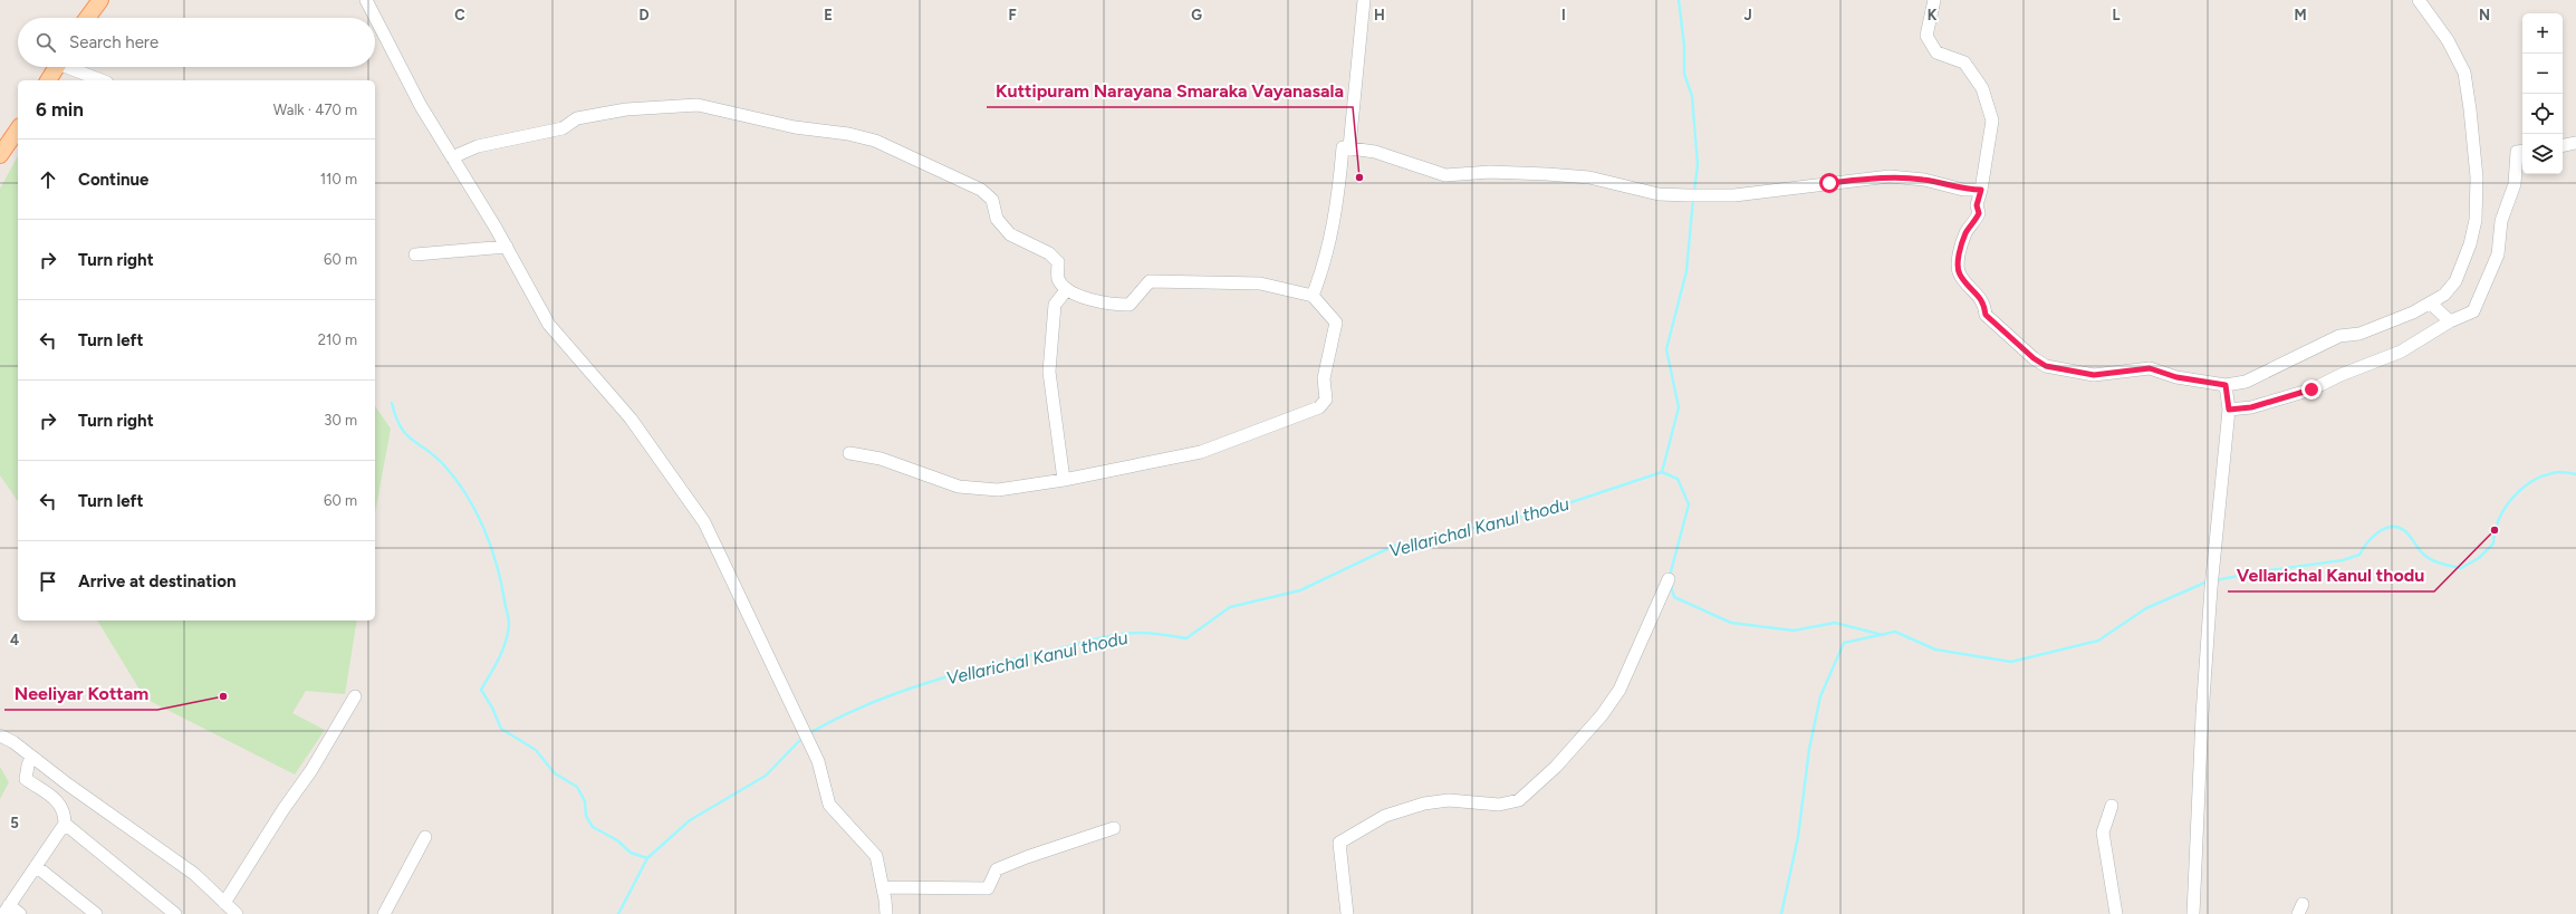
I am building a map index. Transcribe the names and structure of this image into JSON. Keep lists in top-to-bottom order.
{
  "water": ["Vellarichal Kanul thodu"],
  "places": ["Kuttipuram Narayana Smaraka Vayanasala", "Vellarichal Kanul thodu", "Neeliyar Kottam"],
  "page": {
    "map_buttons": ["+", "−"],
    "search": "Search here",
    "heading": ["6 min", "Walk · 470 m"],
    "list": [
      ["Continue", "110 m"],
      ["Turn right", "60 m"],
      ["Turn left", "210 m"],
      ["Turn right", "30 m"],
      ["Turn left", "60 m"],
      "Arrive at destination"
    ]
  },
  "grid": {
    "columns": [
      "C",
      "D",
      "E",
      "F",
      "G",
      "H",
      "I",
      "J",
      "K",
      "L",
      "M",
      "N"
    ],
    "rows": ["4", "5"]
  }
}
